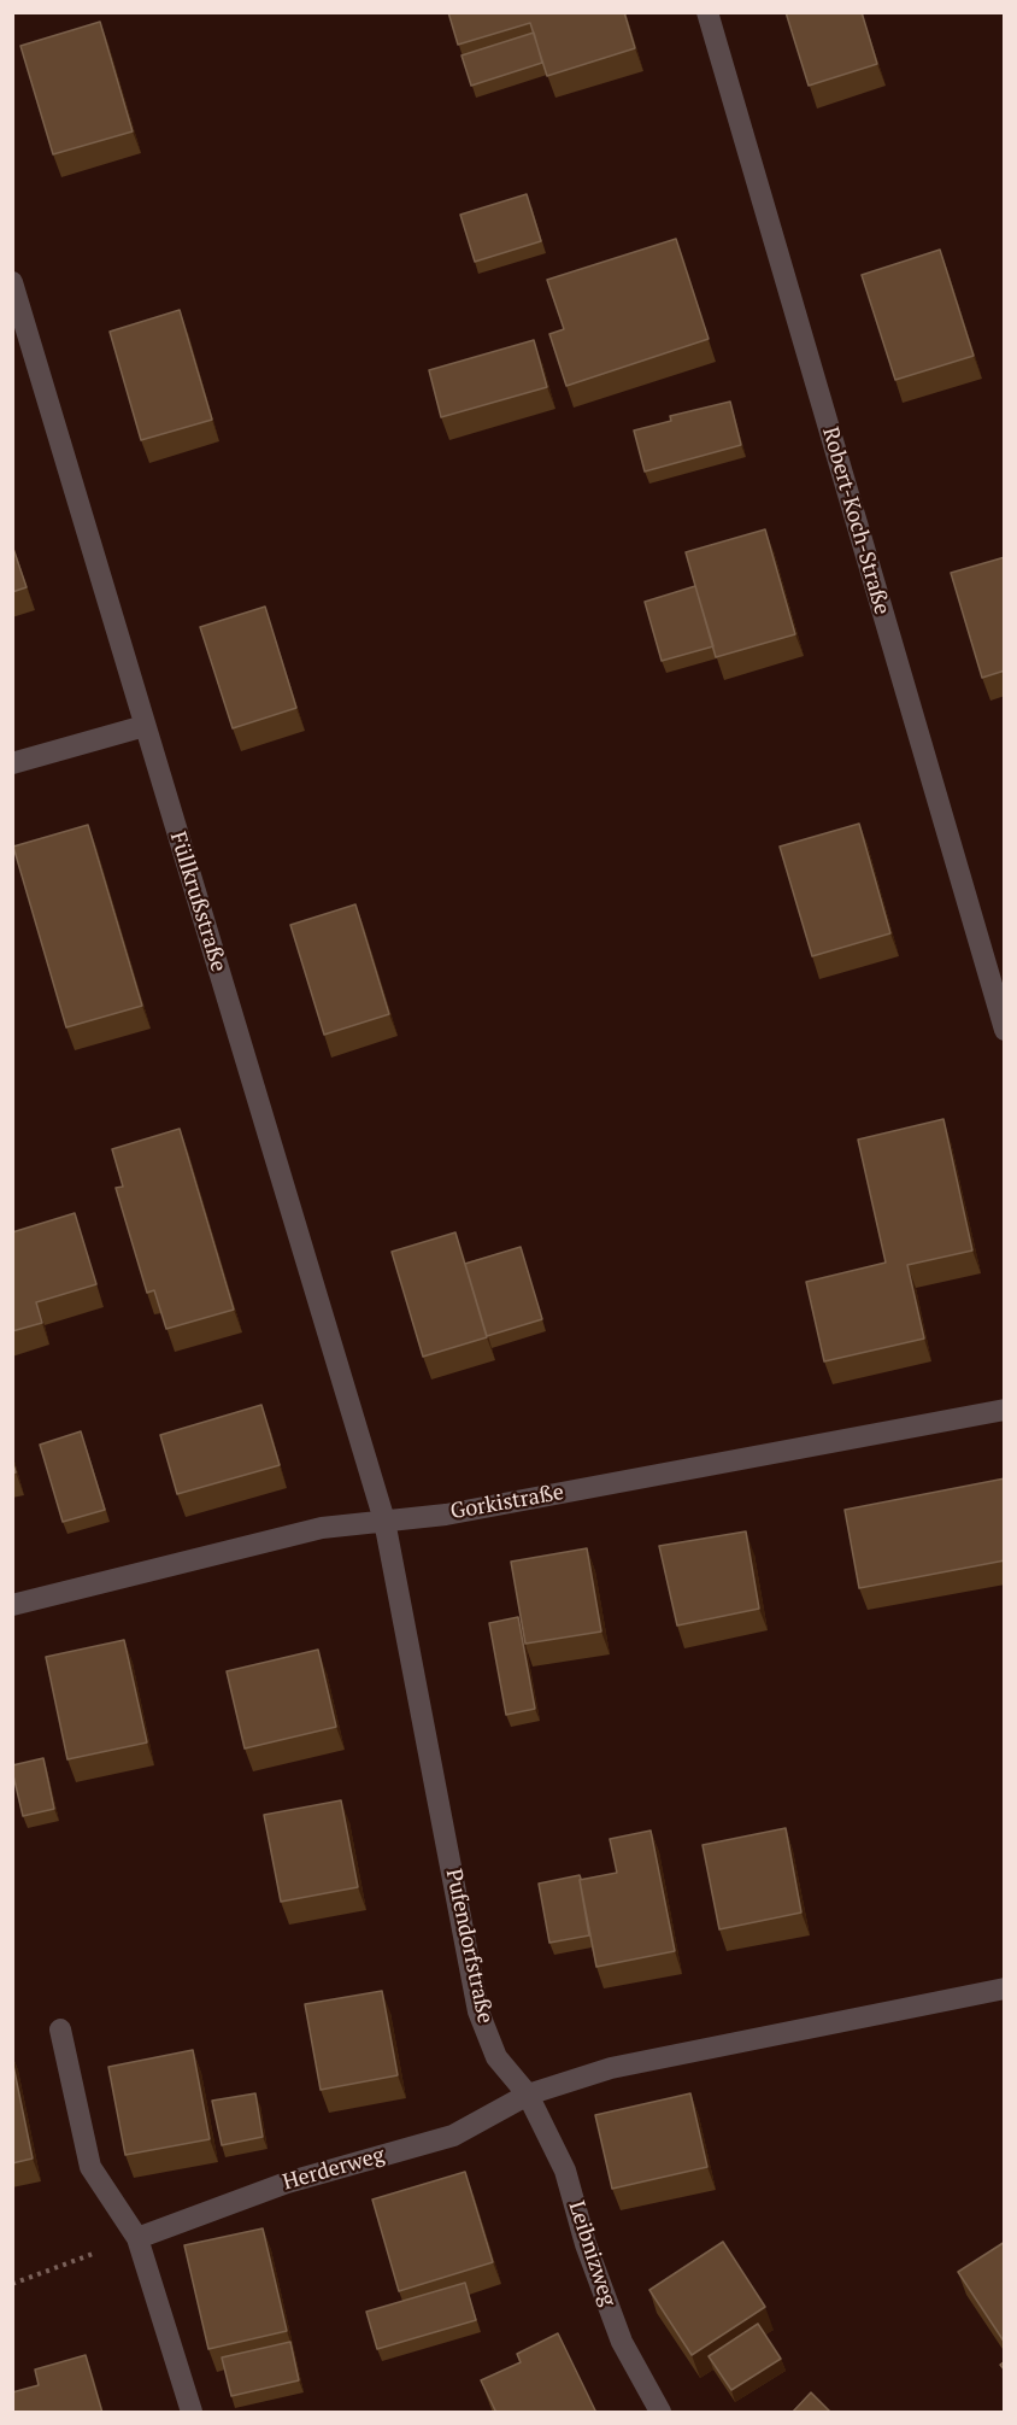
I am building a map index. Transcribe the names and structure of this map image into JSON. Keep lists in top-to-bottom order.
{
  "streets": {
    "street": [
      "Robert-Koch-Straße",
      "Füllkrußstraße",
      "Gorkistraße",
      "Pufendorfstraße",
      "Herderweg",
      "Leibnizweg"
    ]
  },
  "crossings": [
    ["Füllkrußstraße", "Gorkistraße"],
    ["Füllkrußstraße", "Pufendorfstraße"],
    ["Gorkistraße", "Pufendorfstraße"],
    ["Pufendorfstraße", "Herderweg"],
    ["Pufendorfstraße", "Leibnizweg"],
    ["Herderweg", "Leibnizweg"]
  ]
}
